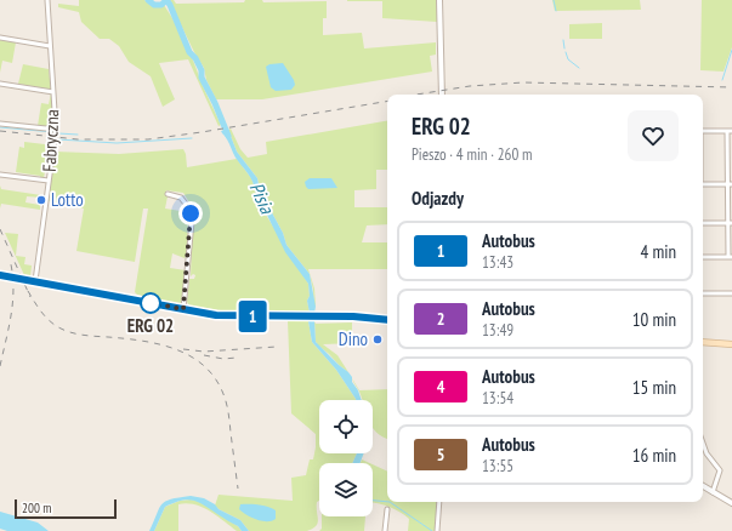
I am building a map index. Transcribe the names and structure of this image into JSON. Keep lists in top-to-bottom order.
{
  "streets": {
    "street": ["Fabryczna"]
  },
  "water": ["Pisia"],
  "places": ["Lotto", "ERG 02", "Dino"],
  "lines": ["bus line 1"],
  "scale_bar": "200 m",
  "page": {
    "on_map": "1",
    "heading": [
      ["ERG 02", "Pieszo · 4 min · 260 m"],
      "Odjazdy"
    ],
    "list": [
      {
        "mark": "1",
        "name": "Autobus",
        "note": "13:43",
        "value": "4 min"
      },
      {
        "mark": "2",
        "name": "Autobus",
        "note": "13:49",
        "value": "10 min"
      },
      {
        "mark": "4",
        "name": "Autobus",
        "note": "13:54",
        "value": "15 min"
      },
      {
        "mark": "5",
        "name": "Autobus",
        "note": "13:55",
        "value": "16 min"
      }
    ],
    "scale": "200 m"
  }
}
